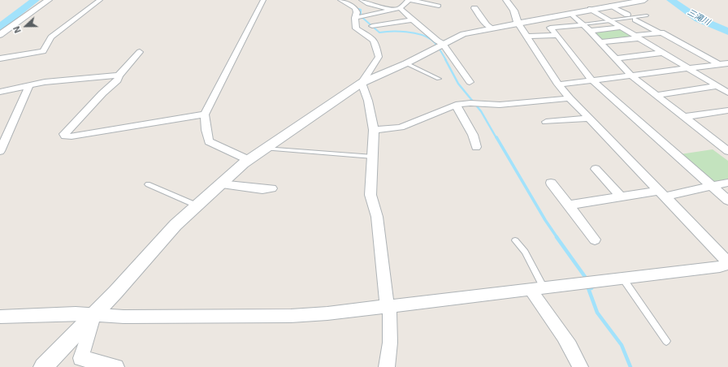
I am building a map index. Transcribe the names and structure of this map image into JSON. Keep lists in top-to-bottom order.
{
  "water": ["三滝川"],
  "north": "left"
}
